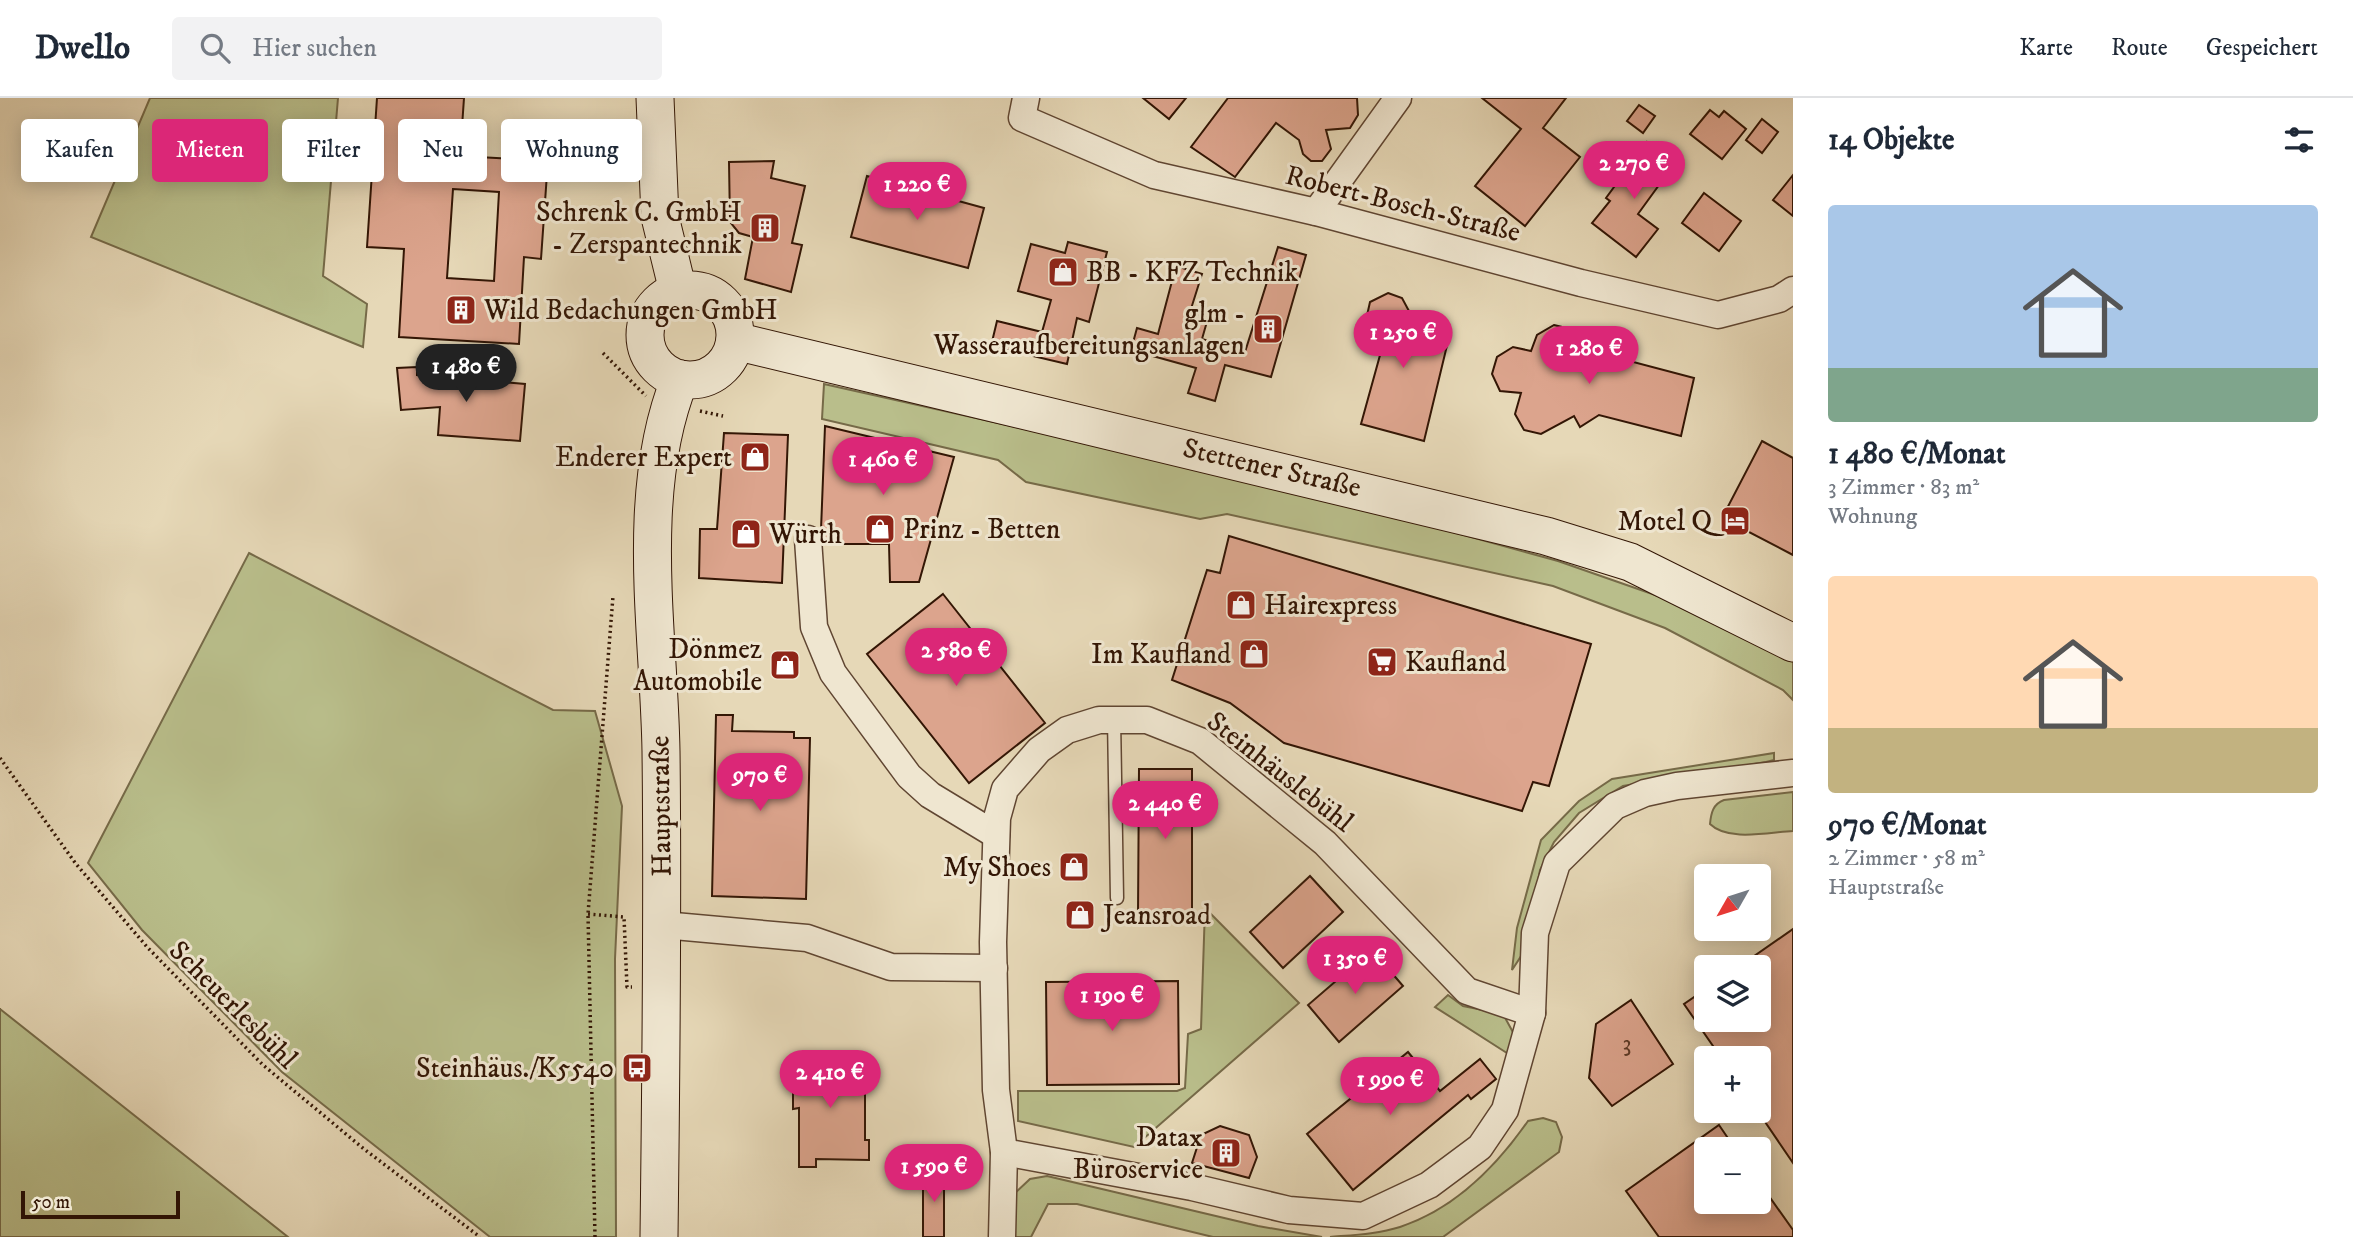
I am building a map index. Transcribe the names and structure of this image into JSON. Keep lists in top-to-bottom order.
{
  "streets": {
    "street": [
      "Robert-Bosch-Straße",
      "Stettener Straße",
      "Steinhäuslebühl",
      "Hauptstraße"
    ],
    "path": ["Scheuerlesbühl"]
  },
  "crossings": [
    ["Stettener Straße", "Hauptstraße"]
  ],
  "places": {
    "building": [
      "Schrenk C. GmbH - Zerspantechnik",
      "Wild Bedachungen GmbH",
      "glm - Wasseraufbereitungsanlagen",
      "Datax Büroservice"
    ],
    "shop": [
      "BB - KFZ Technik",
      "Enderer Expert",
      "Prinz - Betten",
      "Würth",
      "Hairexpress",
      "Im Kaufland",
      "Dönmez Automobile",
      "My Shoes",
      "Jeansroad"
    ],
    "hotel": ["Motel Q"],
    "supermarket": ["Kaufland"],
    "bus stop": ["Steinhäus./K5540"]
  },
  "house_numbers": ["3"],
  "scale_bar": "50 m",
  "north": "bottom left",
  "page": {
    "header": "Dwello",
    "search": "Hier suchen",
    "nav": ["Karte", "Route", "Gespeichert"],
    "heading": "14 Objekte",
    "chip": [
      "Kaufen",
      "Mieten",
      "Filter",
      "Neu",
      "Wohnung"
    ],
    "price": [
      "2 270 €",
      "1 220 €",
      "1 250 €",
      "1 280 €",
      "1 480 €",
      "1 460 €",
      "2 580 €",
      "970 €",
      "2 440 €",
      "1 350 €",
      "1 190 €",
      "2 410 €",
      "1 990 €",
      "1 590 €"
    ],
    "list": [
      {
        "name": "1 480 €/Monat",
        "note": "3 Zimmer · 83 m² · Wohnung"
      },
      {
        "name": "970 €/Monat",
        "note": "2 Zimmer · 58 m² · Hauptstraße"
      }
    ],
    "map_buttons": ["+", "−"],
    "scale": "50 m"
  }
}
